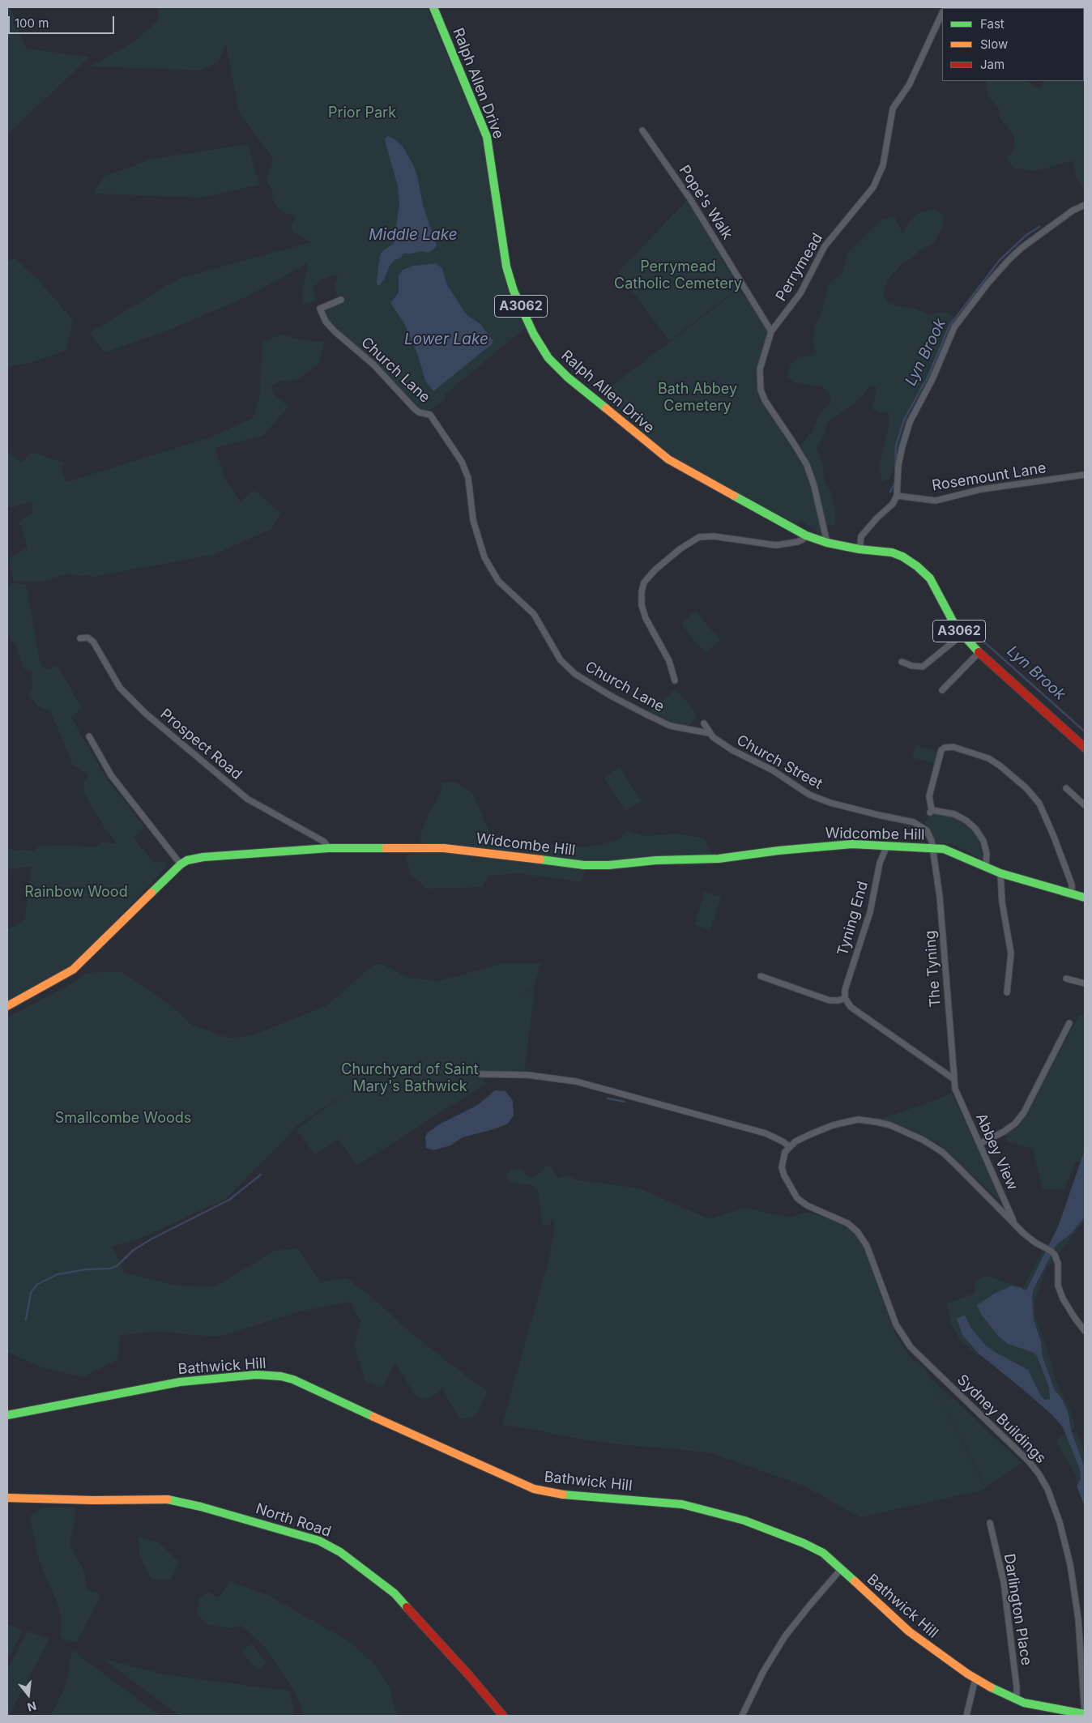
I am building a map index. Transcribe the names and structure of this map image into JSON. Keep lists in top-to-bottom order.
{
  "streets": {
    "street": [
      "Ralph Allen Drive",
      "Pope's Walk",
      "Perrymead",
      "A3062",
      "Church Lane",
      "Rosemount Lane",
      "Prospect Road",
      "Church Street",
      "Widcombe Hill",
      "Tyning End",
      "The Tyning",
      "Abbey View",
      "Bathwick Hill",
      "Sydney Buildings",
      "North Road",
      "Darlington Place"
    ]
  },
  "crossings": [
    ["Ralph Allen Drive", "Perrymead"],
    ["Ralph Allen Drive", "A3062"],
    ["Pope's Walk", "Perrymead"],
    ["Perrymead", "A3062"],
    ["Church Lane", "Church Street"],
    ["Prospect Road", "Widcombe Hill"],
    ["Church Street", "Widcombe Hill"],
    ["Church Street", "The Tyning"],
    ["Widcombe Hill", "Tyning End"],
    ["Widcombe Hill", "The Tyning"],
    ["The Tyning", "Abbey View"],
    ["Bathwick Hill", "Sydney Buildings"],
    ["Bathwick Hill", "Darlington Place"]
  ],
  "water": ["Middle Lake", "Lower Lake", "Lyn Brook"],
  "parks": [
    "Prior Park",
    "Perrymead Catholic Cemetery",
    "Bath Abbey Cemetery",
    "Rainbow Wood",
    "Churchyard of Saint Mary's Bathwick",
    "Smallcombe Woods"
  ],
  "legend": ["Fast", "Slow", "Jam"],
  "scale_bar": "100 m",
  "north": "bottom"
}
